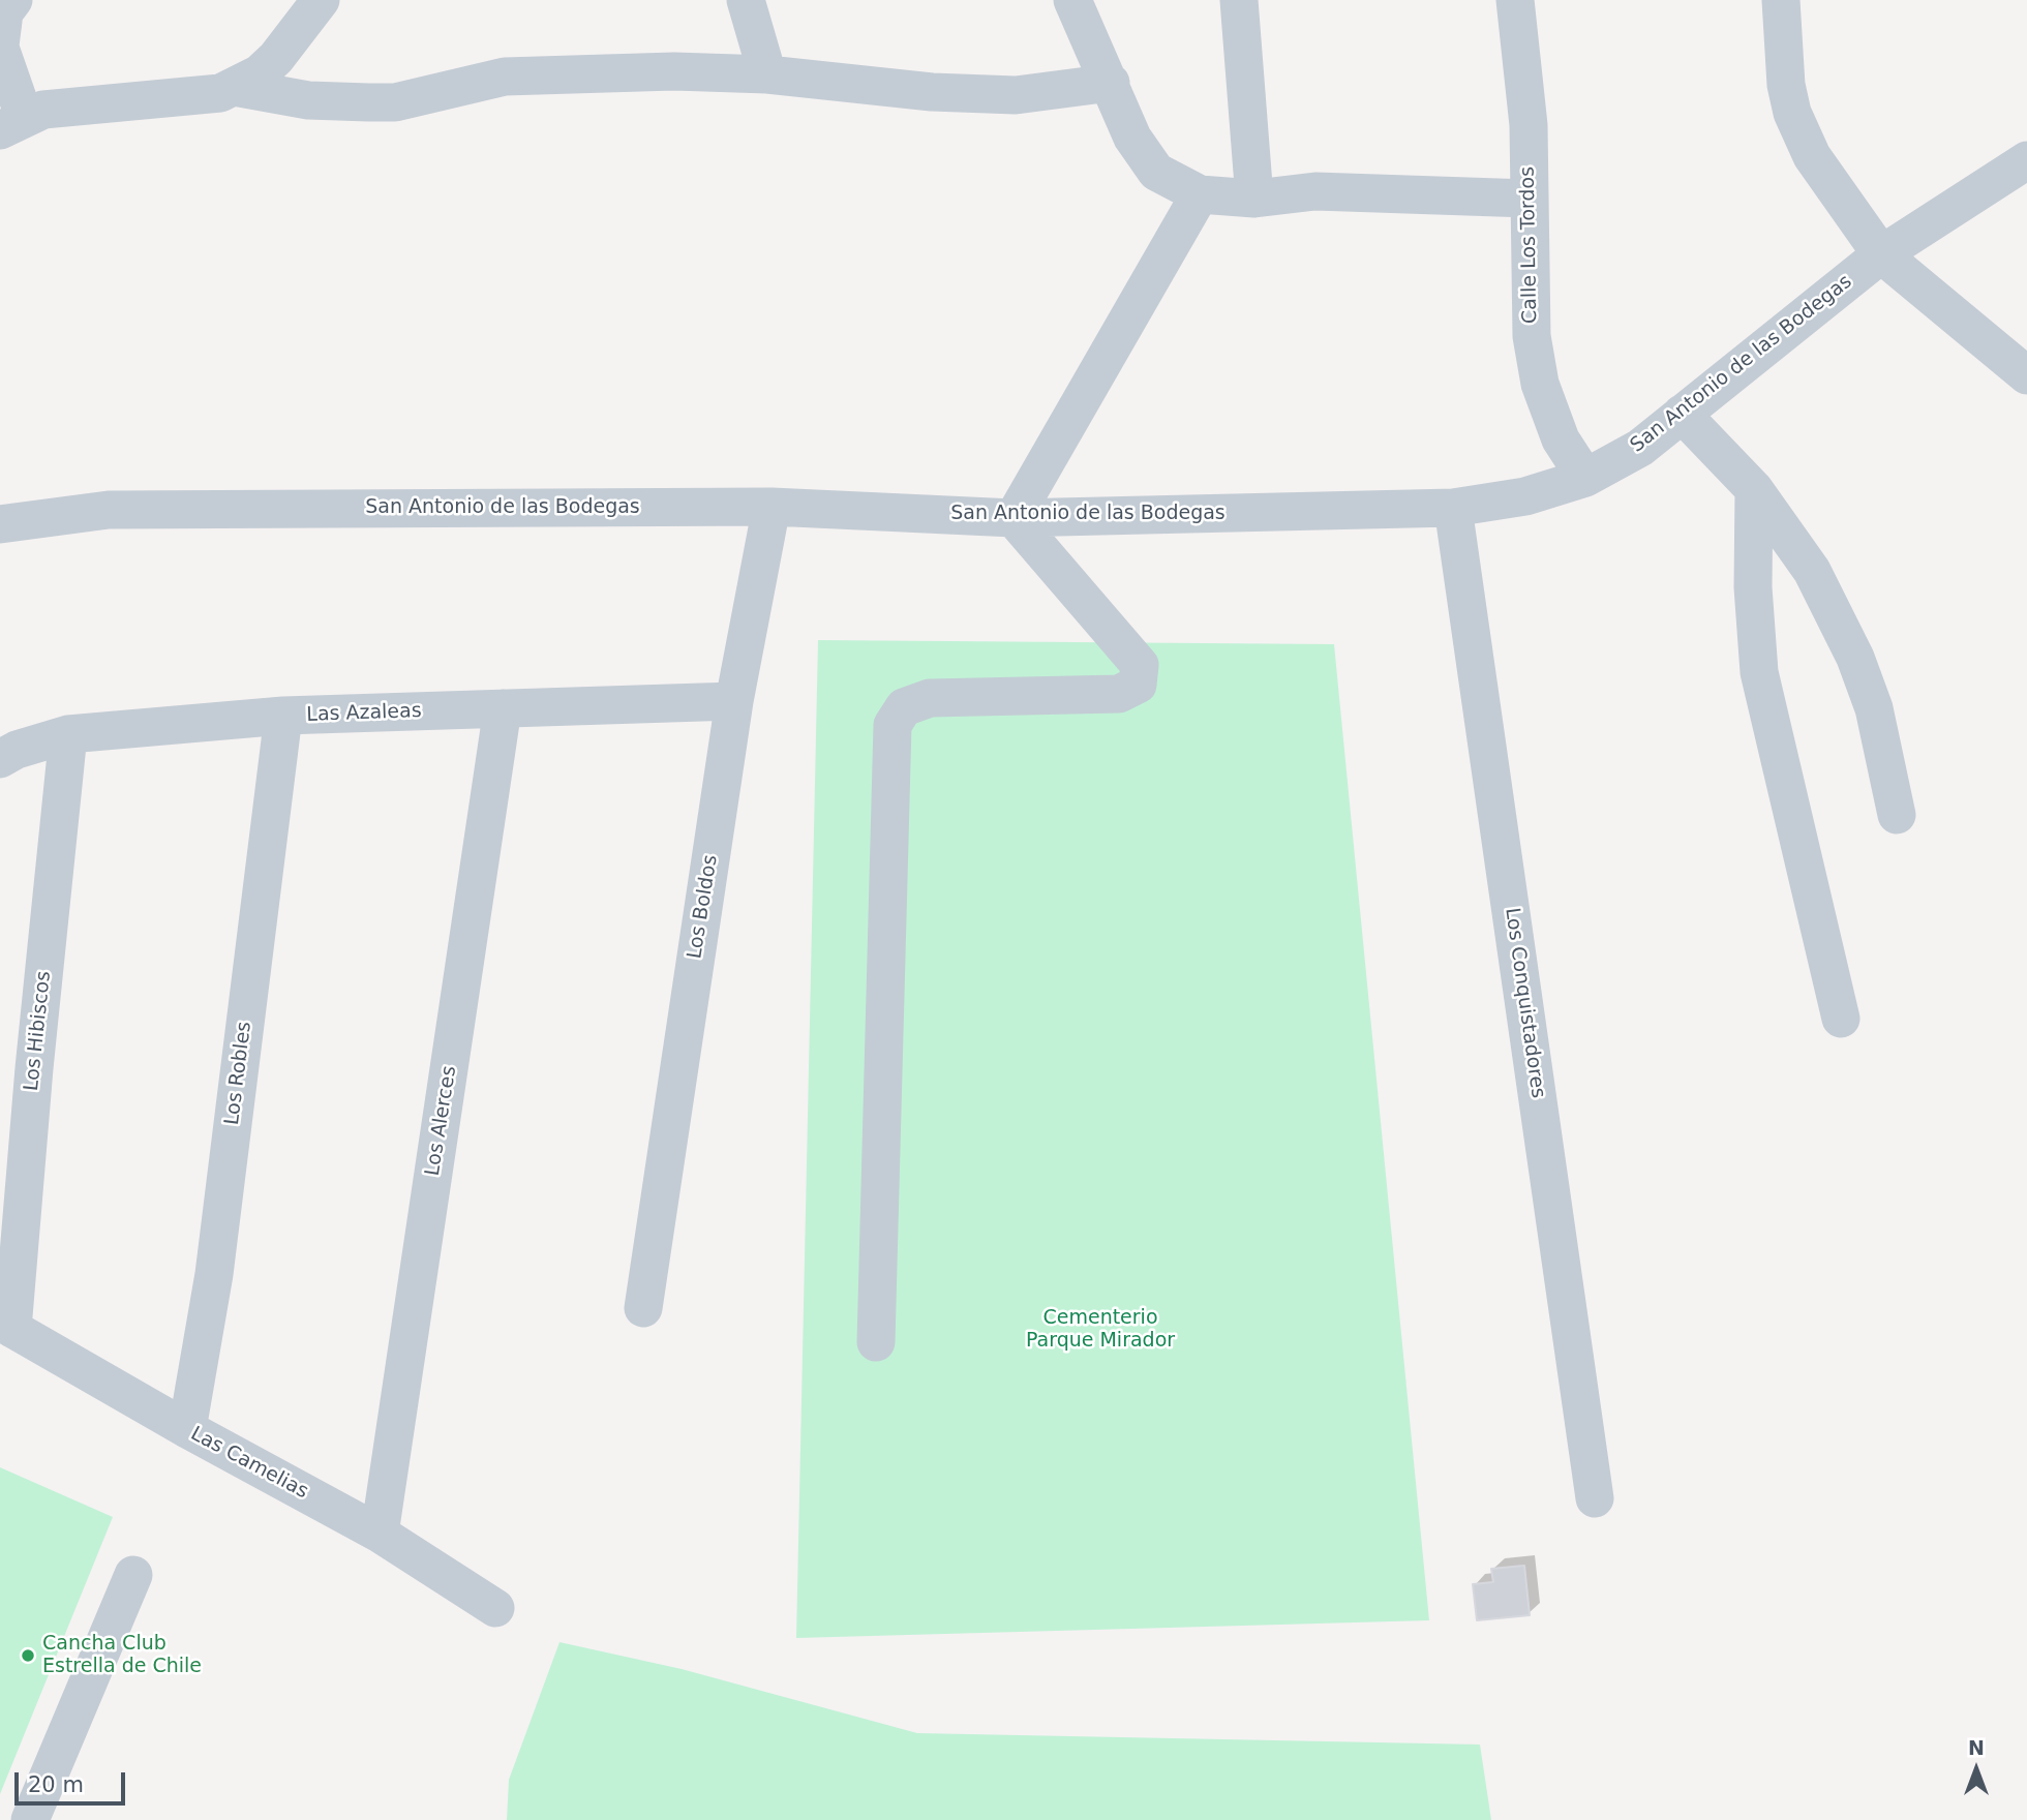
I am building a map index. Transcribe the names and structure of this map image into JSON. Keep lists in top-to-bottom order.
{
  "streets": {
    "street": [
      "Calle Los Tordos",
      "San Antonio de las Bodegas",
      "Las Azaleas",
      "Los Boldos",
      "Los Conquistadores",
      "Los Hibiscos",
      "Los Robles",
      "Los Alerces",
      "Las Camelias"
    ]
  },
  "crossings": [
    ["Calle Los Tordos", "San Antonio de las Bodegas"],
    ["San Antonio de las Bodegas", "Los Boldos"],
    ["San Antonio de las Bodegas", "Los Conquistadores"],
    ["Las Azaleas", "Los Boldos"],
    ["Las Azaleas", "Los Hibiscos"],
    ["Las Azaleas", "Los Robles"],
    ["Las Azaleas", "Los Alerces"],
    ["Los Hibiscos", "Las Camelias"],
    ["Los Robles", "Las Camelias"],
    ["Los Alerces", "Las Camelias"]
  ],
  "parks": ["Cementerio Parque Mirador"],
  "places": ["Cancha Club Estrella de Chile"],
  "scale_bar": "20 m",
  "north": "top"
}
